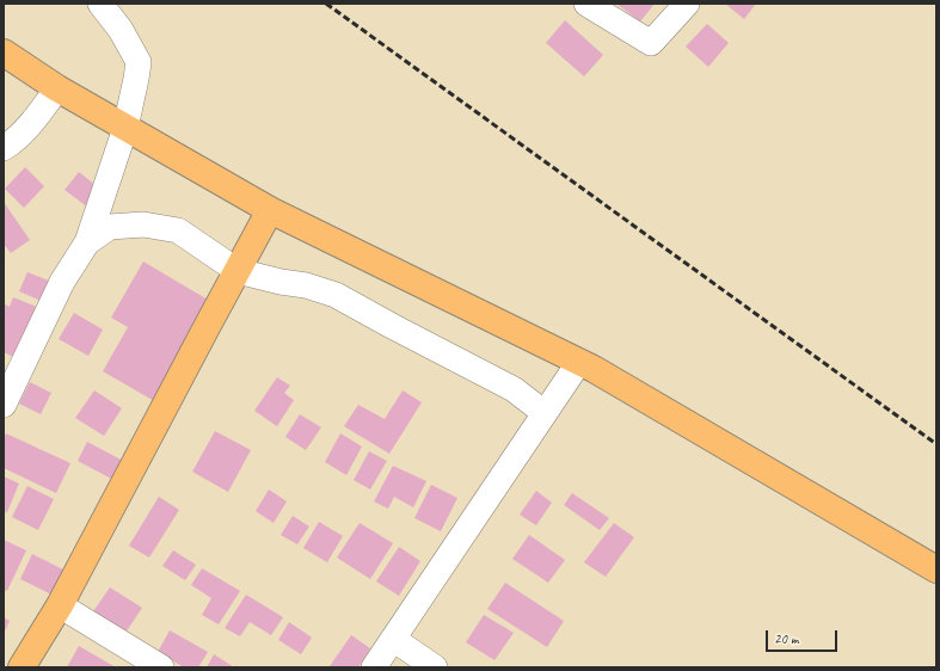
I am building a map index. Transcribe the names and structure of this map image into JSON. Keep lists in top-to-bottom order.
{
  "scale_bar": "20 m"
}
